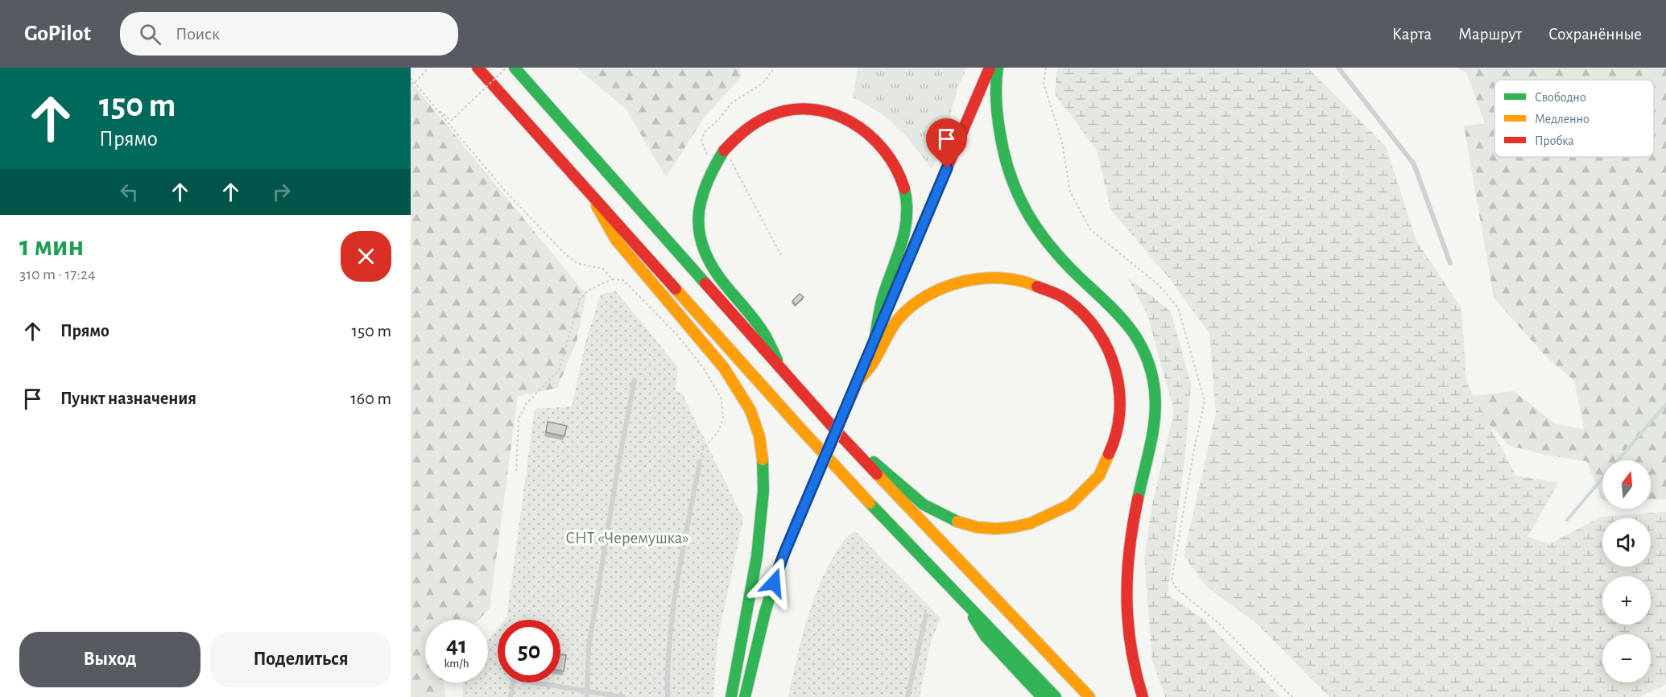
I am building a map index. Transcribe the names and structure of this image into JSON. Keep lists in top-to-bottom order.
{
  "parks": ["СНТ «Черемушка»"],
  "legend": ["Свободно", "Медленно", "Пробка"],
  "north": "top",
  "page": {
    "header": "GoPilot",
    "search": "Поиск",
    "nav": ["Карта", "Маршрут", "Сохранённые"],
    "turn": ["150 m", "Прямо"],
    "heading": ["1 мин", "310 m · 17:24"],
    "list": [
      {
        "name": "Прямо",
        "value": "150 m"
      },
      {
        "name": "Пункт назначения",
        "value": "160 m"
      }
    ],
    "map_buttons": ["+", "−"],
    "speed": "41 km/h",
    "limit": "50",
    "buttons": ["Выход", "Поделиться"]
  }
}
